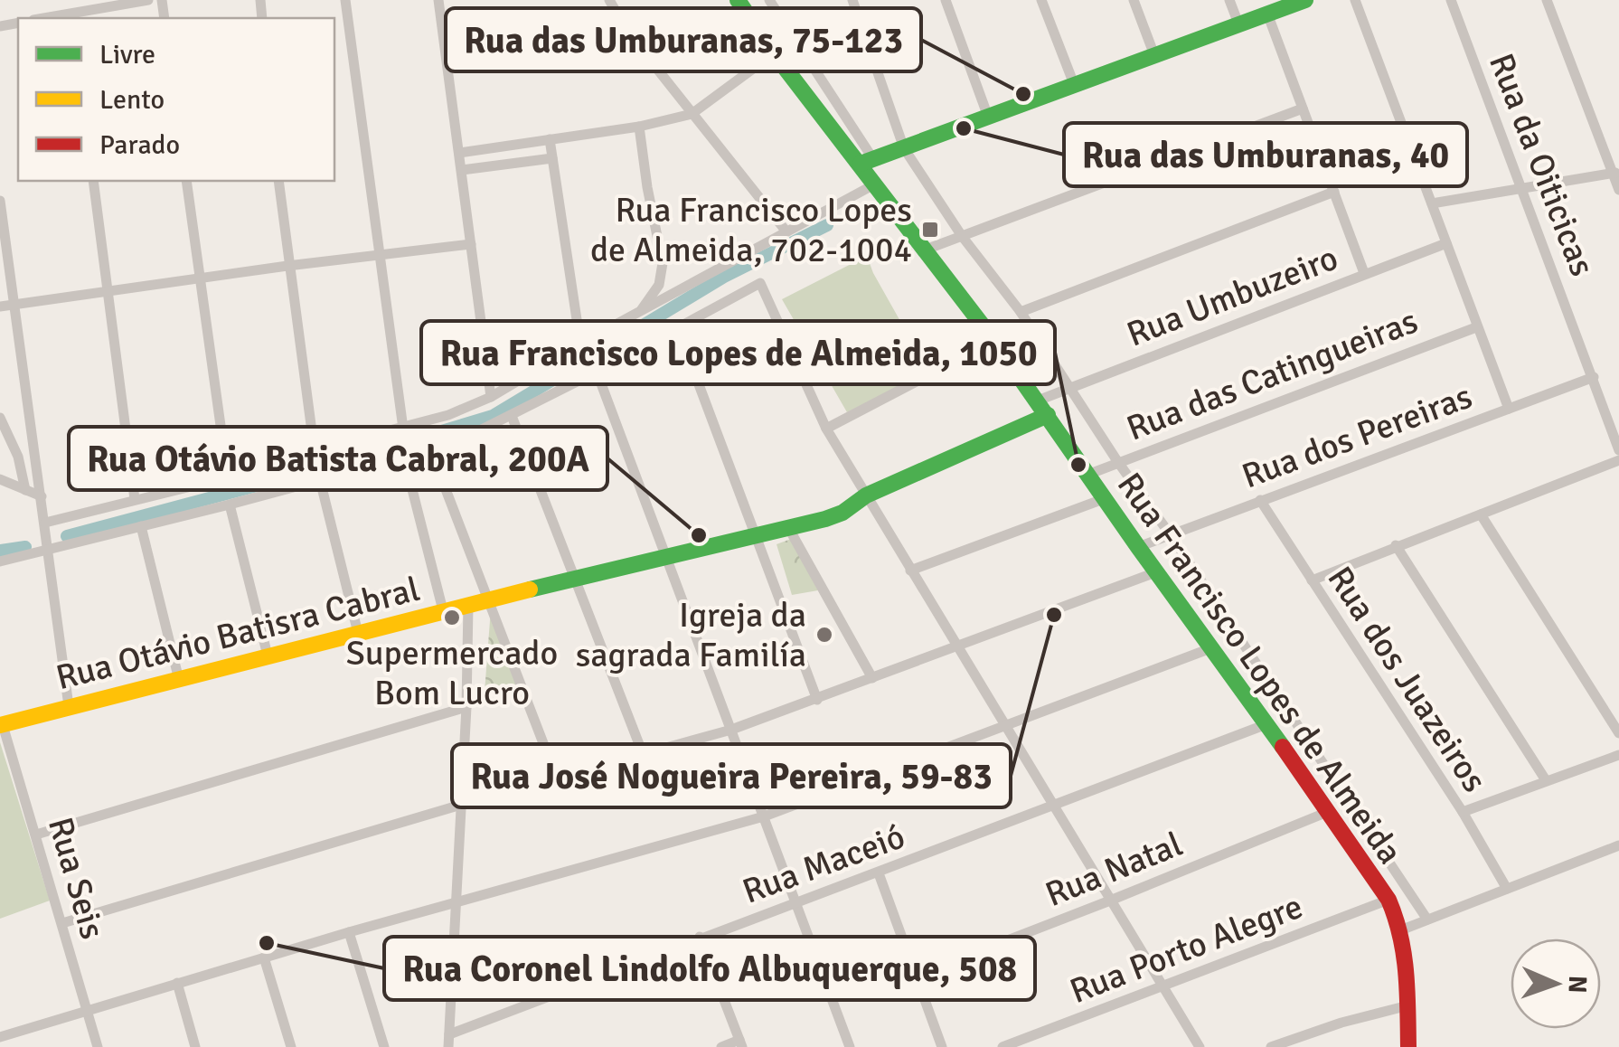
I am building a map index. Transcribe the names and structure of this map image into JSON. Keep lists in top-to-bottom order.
{
  "streets": {
    "street": [
      "Rua da Oiticicas",
      "Rua Umbuzeiro",
      "Rua das Catingueiras",
      "Rua dos Pereiras",
      "Rua Otávio Batisra Cabral",
      "Rua Francisco Lopes de Almeida",
      "Rua dos Juazeiros",
      "Rua Maceió",
      "Rua Natal",
      "Rua Seis",
      "Rua Porto Alegre"
    ]
  },
  "crossings": [
    ["Rua da Oiticicas", "Rua dos Pereiras"],
    ["Rua Umbuzeiro", "Rua Francisco Lopes de Almeida"],
    ["Rua das Catingueiras", "Rua Francisco Lopes de Almeida"],
    ["Rua dos Pereiras", "Rua Francisco Lopes de Almeida"],
    ["Rua dos Pereiras", "Rua dos Juazeiros"],
    ["Rua Otávio Batisra Cabral", "Rua Francisco Lopes de Almeida"],
    ["Rua Otávio Batisra Cabral", "Rua Seis"],
    ["Rua Francisco Lopes de Almeida", "Rua Maceió"],
    ["Rua Francisco Lopes de Almeida", "Rua Natal"],
    ["Rua Francisco Lopes de Almeida", "Rua Porto Alegre"]
  ],
  "places": {
    "other": [
      "Rua das Umburanas, 75-123",
      "Rua das Umburanas, 40",
      "Rua Francisco Lopes de Almeida, 1050",
      "Rua Otávio Batista Cabral, 200A",
      "Rua José Nogueira Pereira, 59-83",
      "Supermercado Bom Lucro",
      "Igreja da sagrada Familía",
      "Rua Coronel Lindolfo Albuquerque, 508"
    ],
    "transit": ["Rua Francisco Lopes de Almeida, 702-1004"]
  },
  "legend": ["Livre", "Lento", "Parado"],
  "north": "right"
}
